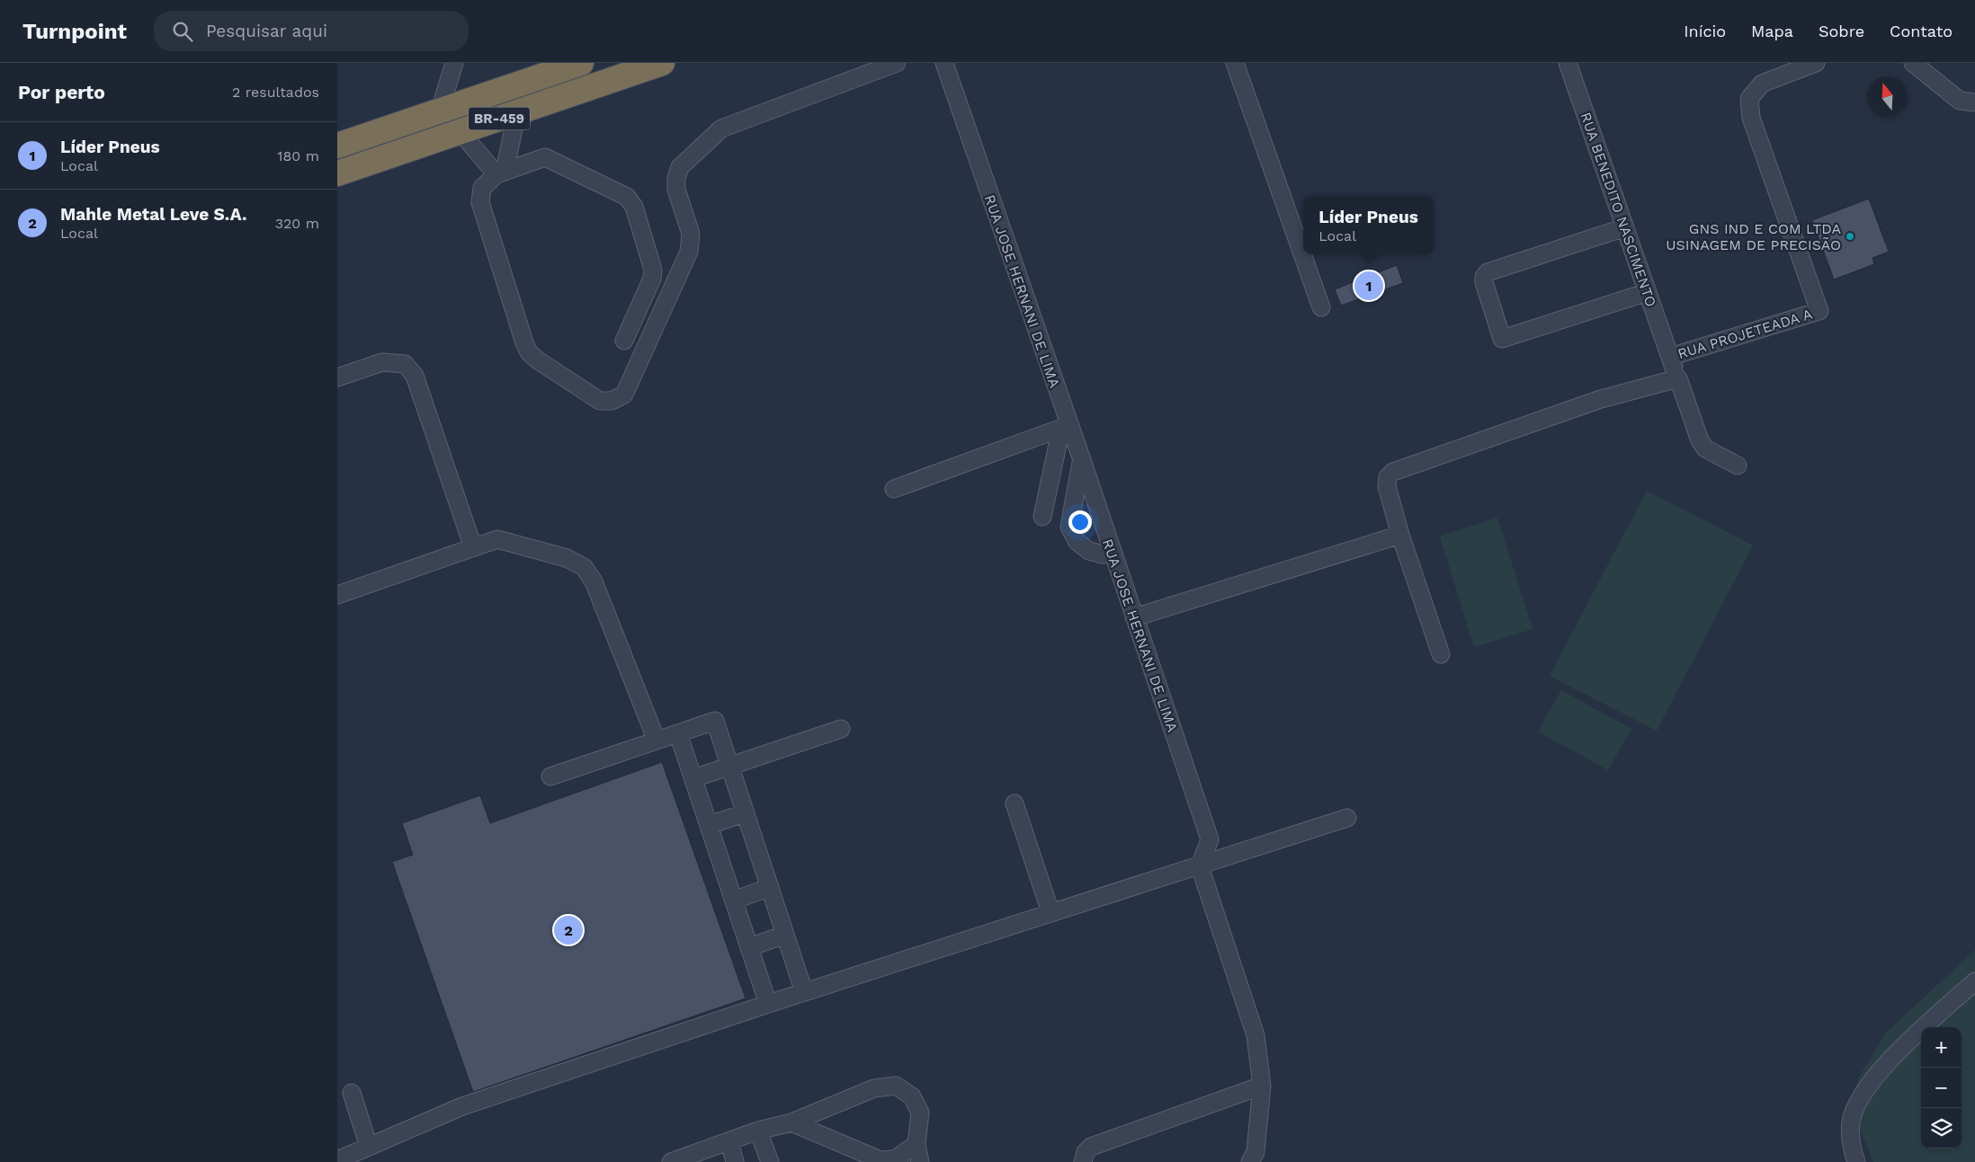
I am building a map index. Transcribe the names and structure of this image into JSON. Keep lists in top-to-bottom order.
{
  "streets": {
    "highway": ["BR-459"],
    "street": ["RUA BENEDITO NASCIMENTO", "RUA JOSE HERNANI DE LIMA", "RUA PROJETEADA A"]
  },
  "crossings": [
    ["RUA BENEDITO NASCIMENTO", "RUA PROJETEADA A"]
  ],
  "places": ["GNS IND E COM LTDA USINAGEM DE PRECISÃO"],
  "north": "top",
  "page": {
    "header": "Turnpoint",
    "search": "Pesquisar aqui",
    "nav": [
      "Início",
      "Mapa",
      "Sobre",
      "Contato"
    ],
    "heading": ["Por perto", "2 resultados"],
    "list": [
      {
        "mark": "1",
        "name": "Líder Pneus",
        "note": "Local",
        "value": "180 m"
      },
      {
        "mark": "2",
        "name": "Mahle Metal Leve S.A.",
        "note": "Local",
        "value": "320 m"
      }
    ],
    "popup": ["Líder Pneus", "Local"],
    "pins": ["1", "2"],
    "map_buttons": ["+", "−"]
  }
}
